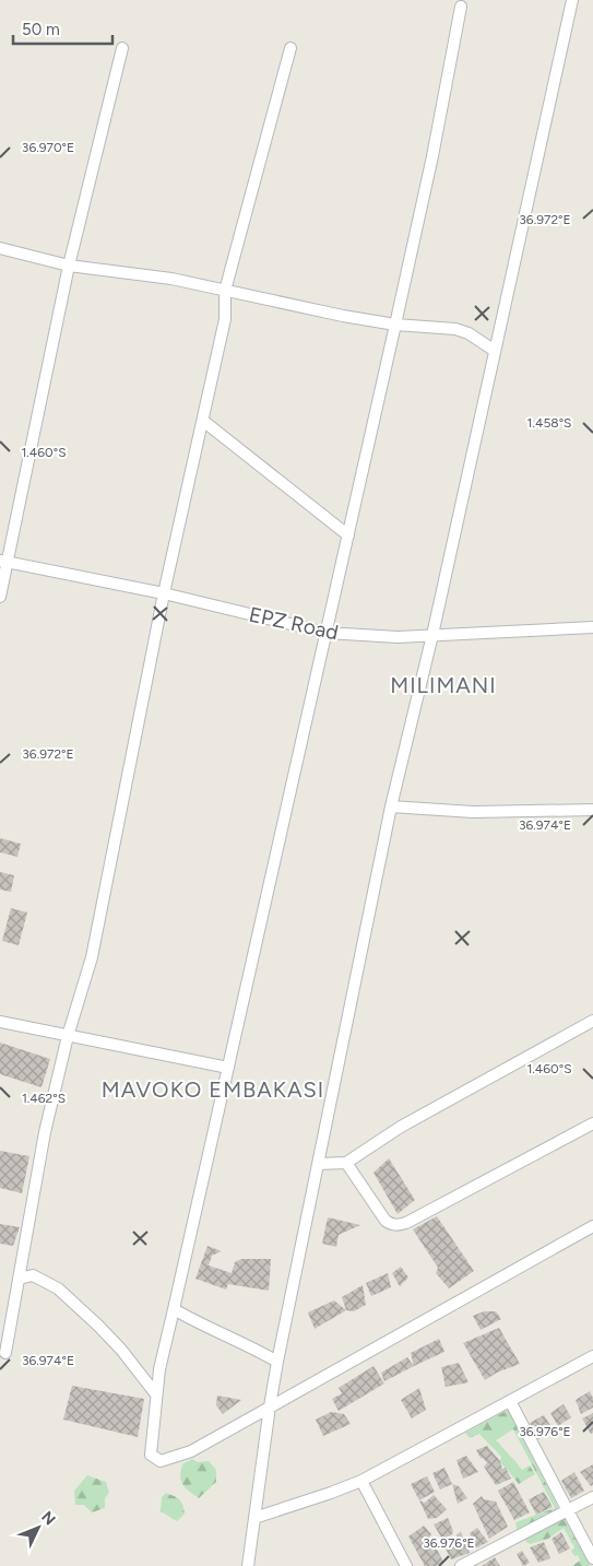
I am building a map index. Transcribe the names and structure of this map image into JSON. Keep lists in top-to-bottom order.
{
  "streets": {
    "street": ["EPZ Road"]
  },
  "districts": ["MILIMANI", "MAVOKO EMBAKASI"],
  "scale_bar": "50 m",
  "north": "top right",
  "coordinates": [
    "36.970°E",
    "36.972°E",
    "1.458°S",
    "1.460°S",
    "36.974°E",
    "1.462°S",
    "36.976°E"
  ]
}
